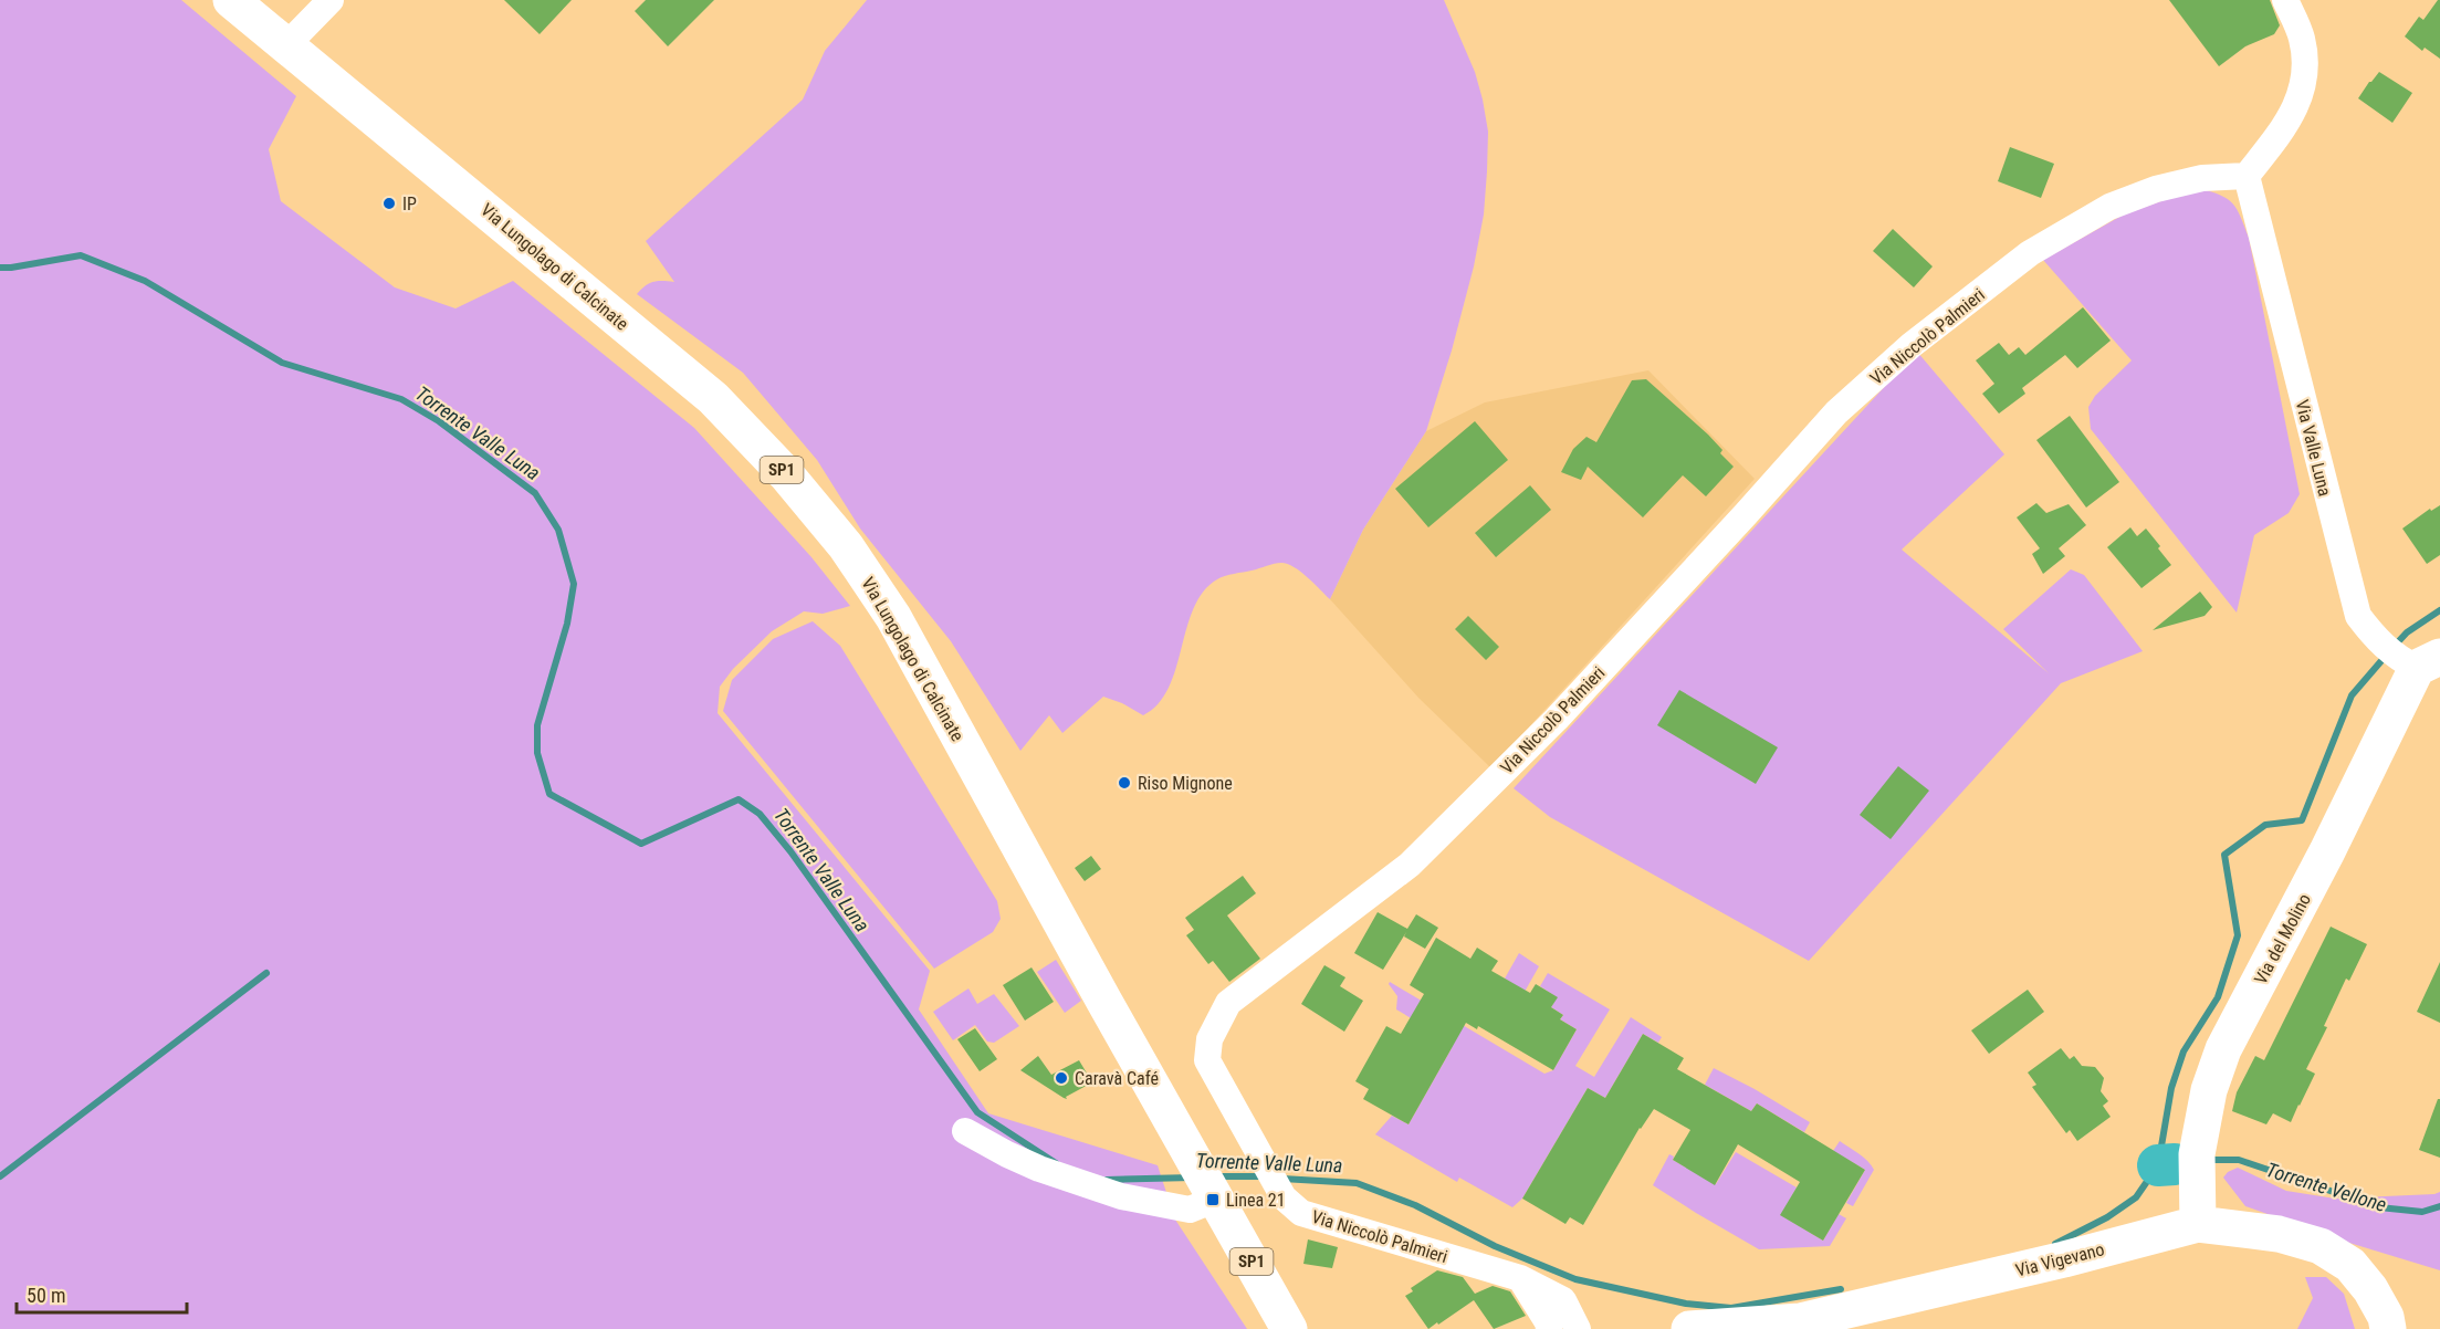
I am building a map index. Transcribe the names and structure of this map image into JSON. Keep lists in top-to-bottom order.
{
  "streets": {
    "main road": [
      "Via Lungolago di Calcinate",
      "SP1",
      "Via del Molino",
      "Via Vigevano"
    ],
    "street": ["Via Niccolò Palmieri", "Via Valle Luna"]
  },
  "crossings": [
    ["Via Lungolago di Calcinate", "SP1"],
    ["Via Niccolò Palmieri", "Via Valle Luna"],
    ["Via Valle Luna", "Via del Molino"],
    ["Via del Molino", "Via Vigevano"]
  ],
  "water": ["Torrente Valle Luna", "Torrente Vellone"],
  "places": {
    "other": ["IP", "Riso Mignone", "Caravà Café"],
    "transit": ["Linea 21"]
  },
  "scale_bar": "50 m"
}
